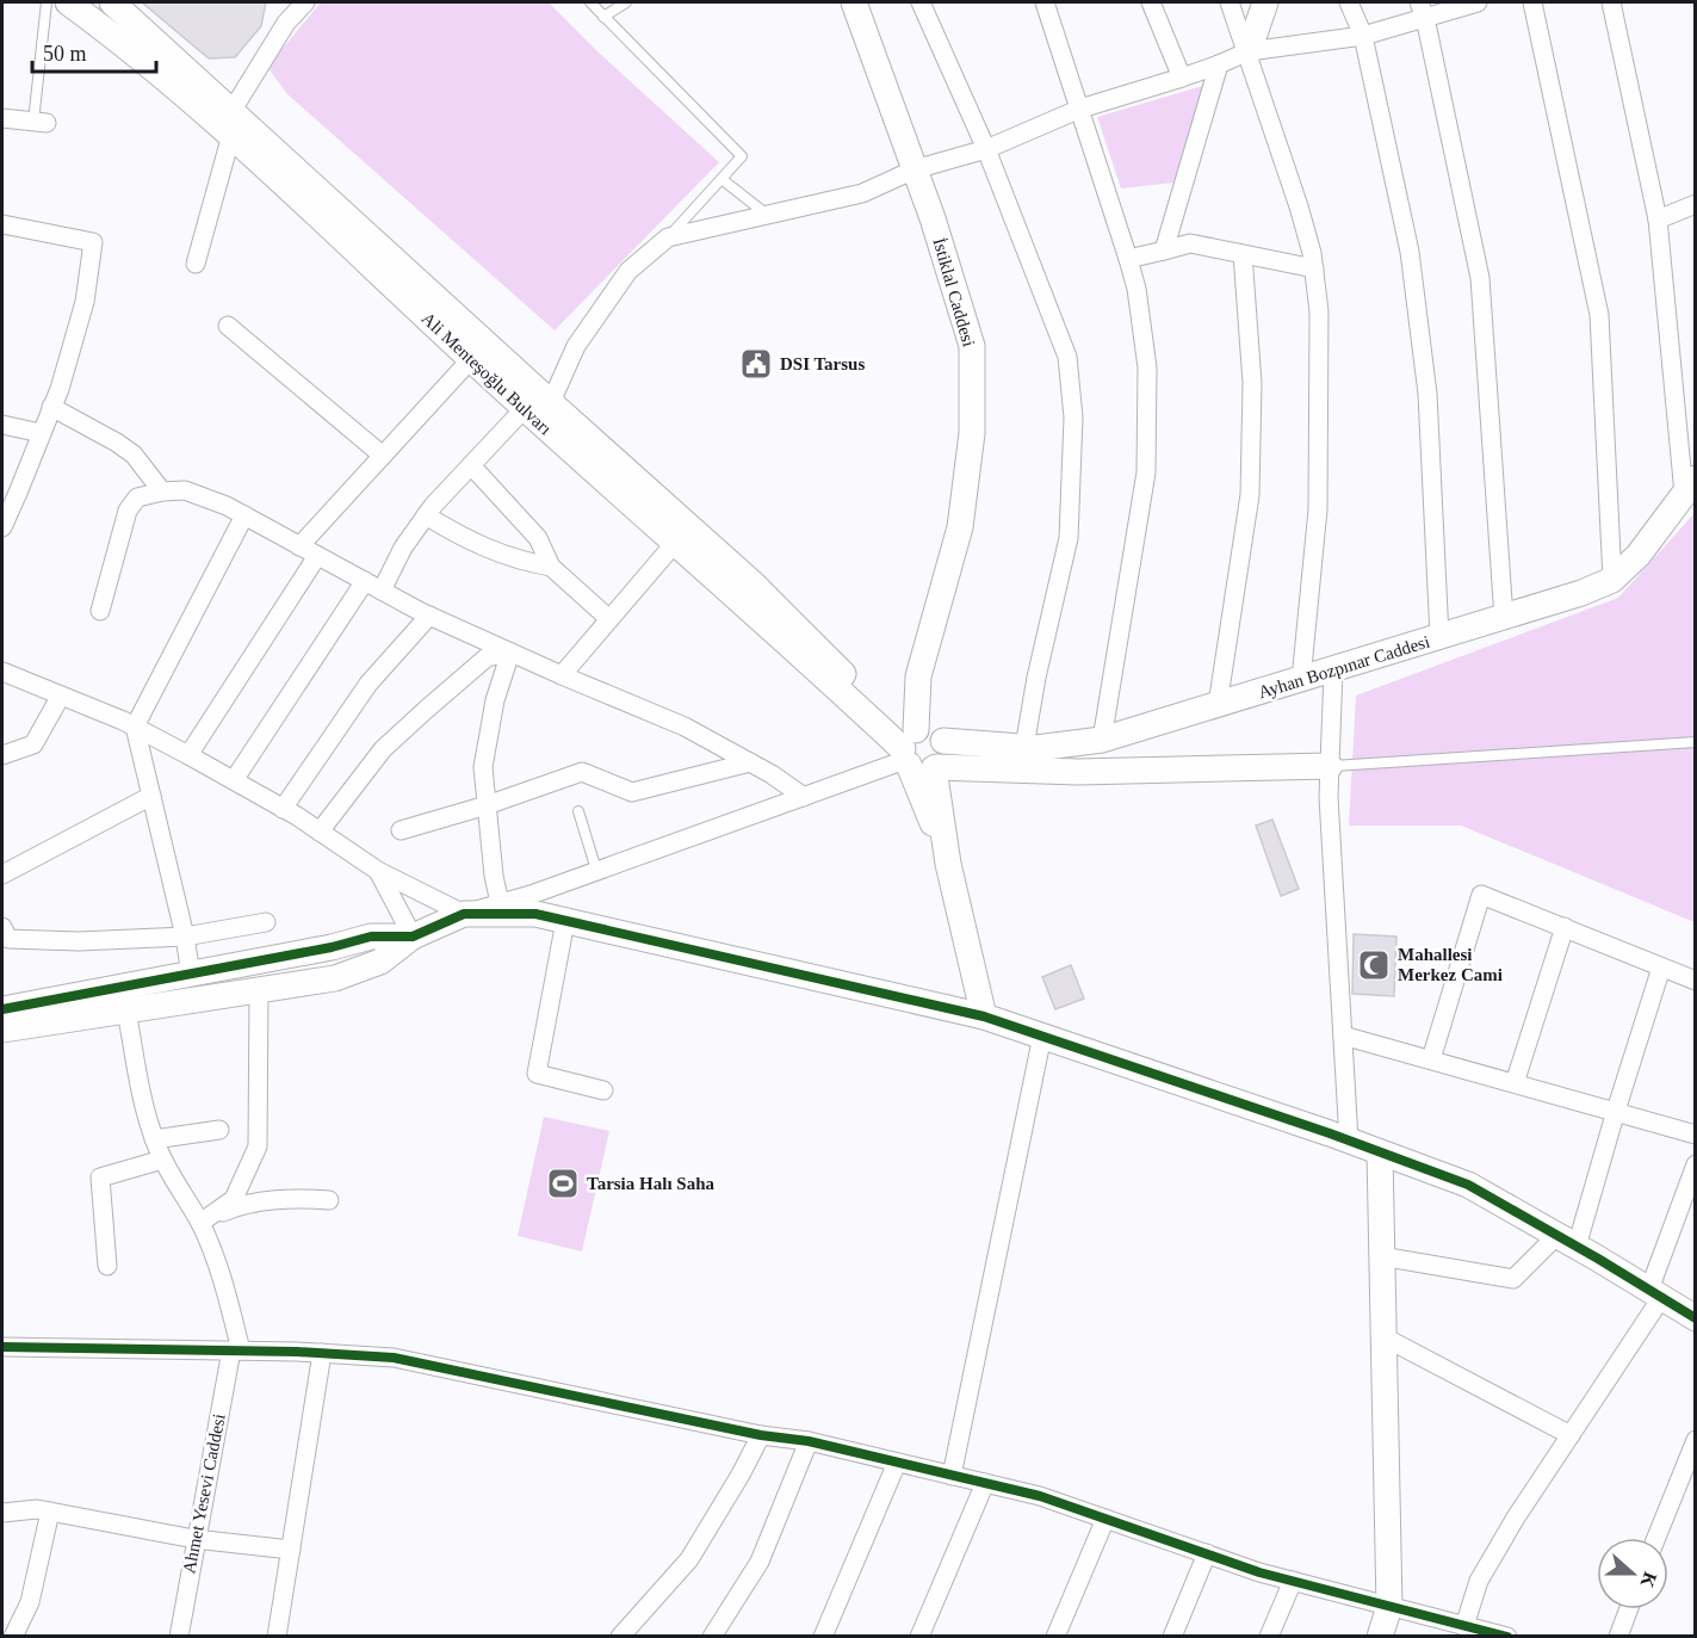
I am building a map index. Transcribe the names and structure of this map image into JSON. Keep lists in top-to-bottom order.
{
  "streets": {
    "street": [
      "İstiklal Caddesi",
      "Ali Menteşoğlu Bulvarı",
      "Ayhan Bozpınar Caddesi",
      "Ahmet Yesevi Caddesi"
    ]
  },
  "crossings": [
    ["İstiklal Caddesi", "Ali Menteşoğlu Bulvarı"],
    ["İstiklal Caddesi", "Ayhan Bozpınar Caddesi"],
    ["Ali Menteşoğlu Bulvarı", "Ayhan Bozpınar Caddesi"]
  ],
  "places": {
    "public building": ["DSI Tarsus"],
    "mosque": ["Mahallesi Merkez Cami"],
    "sports": ["Tarsia Halı Saha"]
  },
  "scale_bar": "50 m",
  "north": "right"
}
